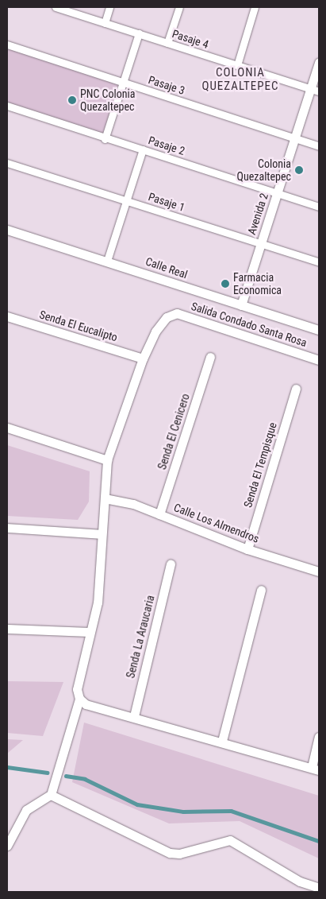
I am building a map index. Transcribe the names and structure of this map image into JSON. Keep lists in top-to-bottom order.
{
  "streets": {
    "street": [
      "Pasaje 4",
      "Pasaje 3",
      "Pasaje 2",
      "Pasaje 1",
      "Avenida 2",
      "Calle Real",
      "Salida Condado Santa Rosa",
      "Senda El Eucalipto",
      "Senda El Cenicero",
      "Senda El Tempisque",
      "Calle Los Almendros",
      "Senda La Araucaria"
    ]
  },
  "crossings": [
    ["Pasaje 4", "Avenida 2"],
    ["Pasaje 3", "Avenida 2"],
    ["Pasaje 2", "Avenida 2"],
    ["Pasaje 1", "Avenida 2"],
    ["Avenida 2", "Calle Real"],
    ["Salida Condado Santa Rosa", "Senda El Eucalipto"],
    ["Salida Condado Santa Rosa", "Calle Los Almendros"],
    ["Senda El Cenicero", "Calle Los Almendros"],
    ["Senda El Tempisque", "Calle Los Almendros"]
  ],
  "districts": ["COLONIA QUEZALTEPEC"],
  "places": ["PNC Colonia Quezaltepec", "Colonia Quezaltepec", "Farmacia Economica"]
}
